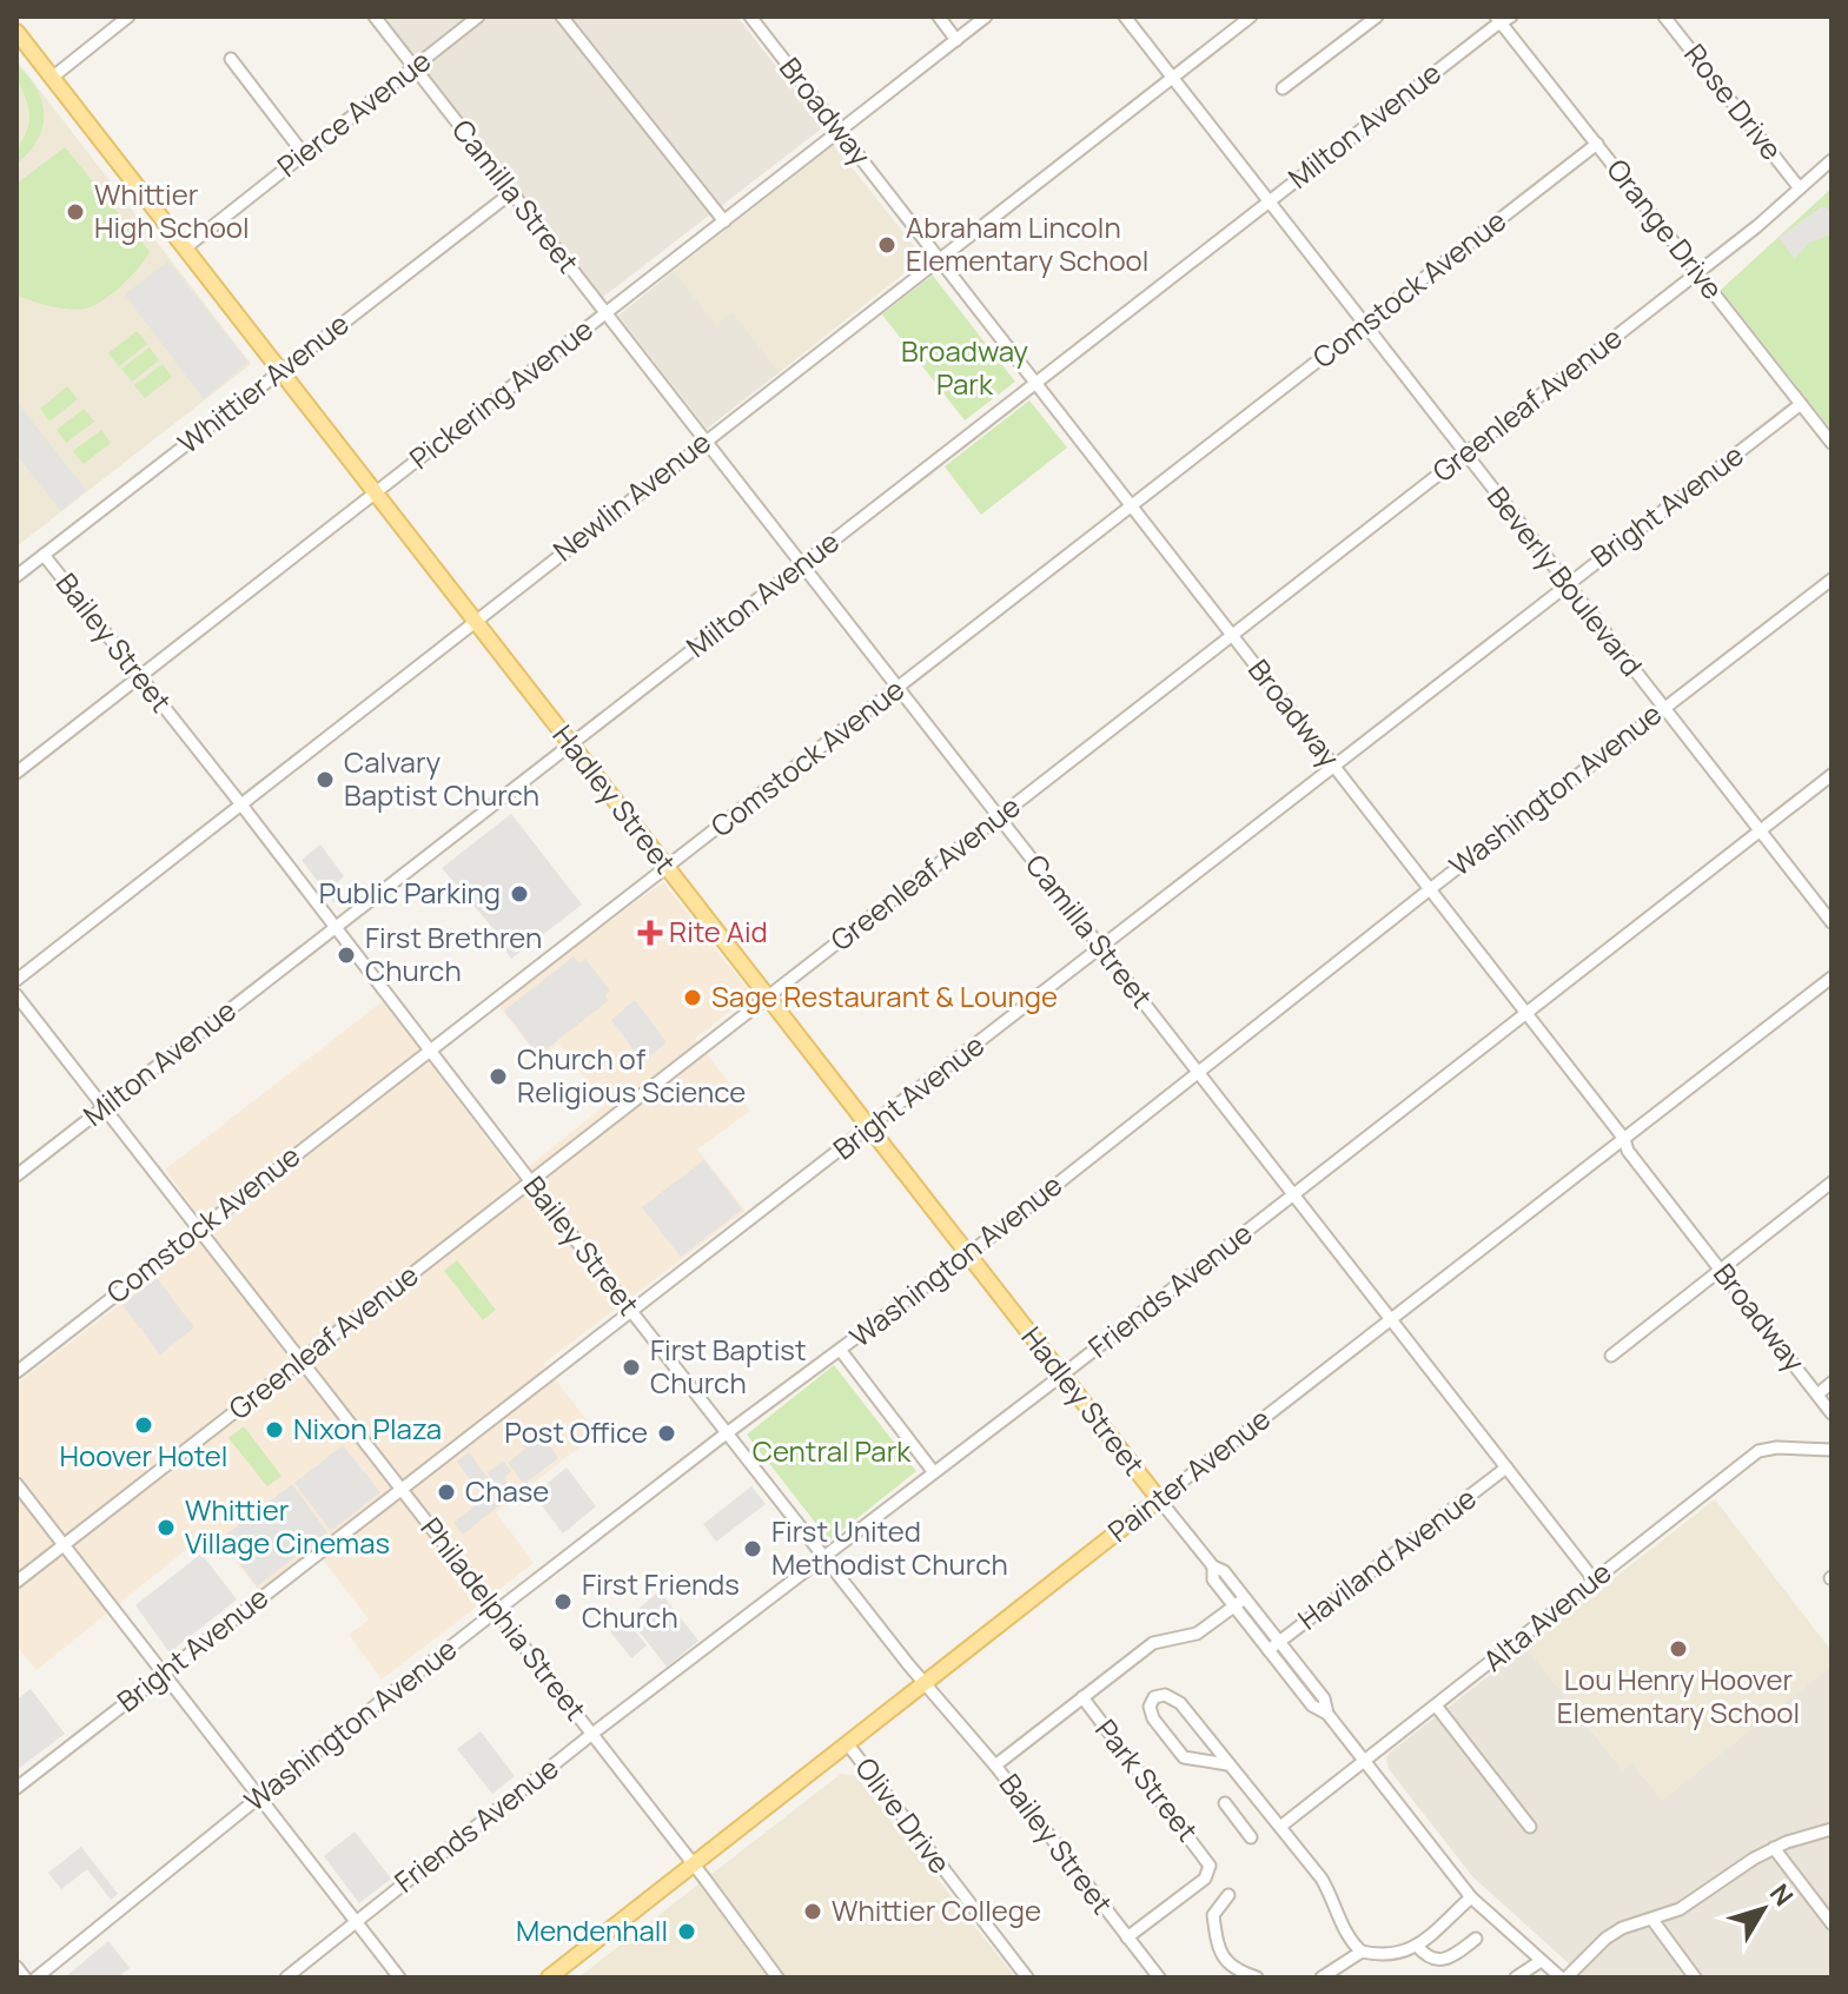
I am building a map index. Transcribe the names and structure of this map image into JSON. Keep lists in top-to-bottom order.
{
  "streets": {
    "main road": ["Hadley Street", "Painter Avenue"],
    "street": [
      "Rose Drive",
      "Broadway",
      "Pierce Avenue",
      "Milton Avenue",
      "Camilla Street",
      "Orange Drive",
      "Comstock Avenue",
      "Whittier Avenue",
      "Pickering Avenue",
      "Greenleaf Avenue",
      "Newlin Avenue",
      "Bright Avenue",
      "Beverly Boulevard",
      "Bailey Street",
      "Washington Avenue",
      "Friends Avenue",
      "Haviland Avenue",
      "Alta Avenue",
      "Philadelphia Street",
      "Park Street",
      "Olive Drive"
    ]
  },
  "crossings": [
    ["Rose Drive", "Greenleaf Avenue"],
    ["Broadway", "Milton Avenue"],
    ["Broadway", "Comstock Avenue"],
    ["Broadway", "Pickering Avenue"],
    ["Broadway", "Greenleaf Avenue"],
    ["Broadway", "Newlin Avenue"],
    ["Broadway", "Bright Avenue"],
    ["Broadway", "Washington Avenue"],
    ["Broadway", "Friends Avenue"],
    ["Broadway", "Painter Avenue"],
    ["Pierce Avenue", "Camilla Street"],
    ["Pierce Avenue", "Hadley Street"],
    ["Milton Avenue", "Camilla Street"],
    ["Milton Avenue", "Orange Drive"],
    ["Milton Avenue", "Beverly Boulevard"],
    ["Milton Avenue", "Bailey Street"],
    ["Milton Avenue", "Hadley Street"],
    ["Milton Avenue", "Philadelphia Street"],
    ["Camilla Street", "Comstock Avenue"],
    ["Camilla Street", "Whittier Avenue"],
    ["Camilla Street", "Pickering Avenue"],
    ["Camilla Street", "Greenleaf Avenue"],
    ["Camilla Street", "Newlin Avenue"],
    ["Camilla Street", "Bright Avenue"],
    ["Camilla Street", "Washington Avenue"],
    ["Camilla Street", "Friends Avenue"],
    ["Camilla Street", "Painter Avenue"],
    ["Camilla Street", "Haviland Avenue"],
    ["Camilla Street", "Alta Avenue"],
    ["Orange Drive", "Comstock Avenue"],
    ["Orange Drive", "Greenleaf Avenue"],
    ["Orange Drive", "Bright Avenue"],
    ["Comstock Avenue", "Beverly Boulevard"],
    ["Comstock Avenue", "Bailey Street"],
    ["Comstock Avenue", "Hadley Street"],
    ["Comstock Avenue", "Philadelphia Street"],
    ["Whittier Avenue", "Bailey Street"],
    ["Whittier Avenue", "Hadley Street"],
    ["Pickering Avenue", "Bailey Street"],
    ["Pickering Avenue", "Hadley Street"],
    ["Greenleaf Avenue", "Beverly Boulevard"],
    ["Greenleaf Avenue", "Bailey Street"],
    ["Greenleaf Avenue", "Hadley Street"],
    ["Greenleaf Avenue", "Philadelphia Street"],
    ["Newlin Avenue", "Beverly Boulevard"],
    ["Newlin Avenue", "Bailey Street"],
    ["Newlin Avenue", "Hadley Street"],
    ["Bright Avenue", "Beverly Boulevard"],
    ["Bright Avenue", "Bailey Street"],
    ["Bright Avenue", "Hadley Street"],
    ["Bright Avenue", "Philadelphia Street"],
    ["Beverly Boulevard", "Washington Avenue"],
    ["Beverly Boulevard", "Friends Avenue"],
    ["Bailey Street", "Washington Avenue"],
    ["Bailey Street", "Friends Avenue"],
    ["Bailey Street", "Painter Avenue"],
    ["Bailey Street", "Park Street"],
    ["Washington Avenue", "Hadley Street"],
    ["Washington Avenue", "Philadelphia Street"],
    ["Hadley Street", "Friends Avenue"],
    ["Hadley Street", "Painter Avenue"],
    ["Hadley Street", "Haviland Avenue"],
    ["Hadley Street", "Alta Avenue"],
    ["Friends Avenue", "Philadelphia Street"],
    ["Painter Avenue", "Philadelphia Street"],
    ["Painter Avenue", "Olive Drive"]
  ],
  "parks": ["Broadway Park", "Central Park"],
  "places": {
    "other": [
      "Whittier High School",
      "Abraham Lincoln Elementary School",
      "Calvary Baptist Church",
      "Public Parking",
      "First Brethren Church",
      "Sage Restaurant & Lounge",
      "Church of Religious Science",
      "First Baptist Church",
      "Hoover Hotel",
      "Nixon Plaza",
      "Post Office",
      "Chase",
      "Whittier Village Cinemas",
      "First United Methodist Church",
      "First Friends Church",
      "Lou Henry Hoover Elementary School",
      "Whittier College",
      "Mendenhall"
    ],
    "health": ["Rite Aid"]
  },
  "north": "top right"
}
